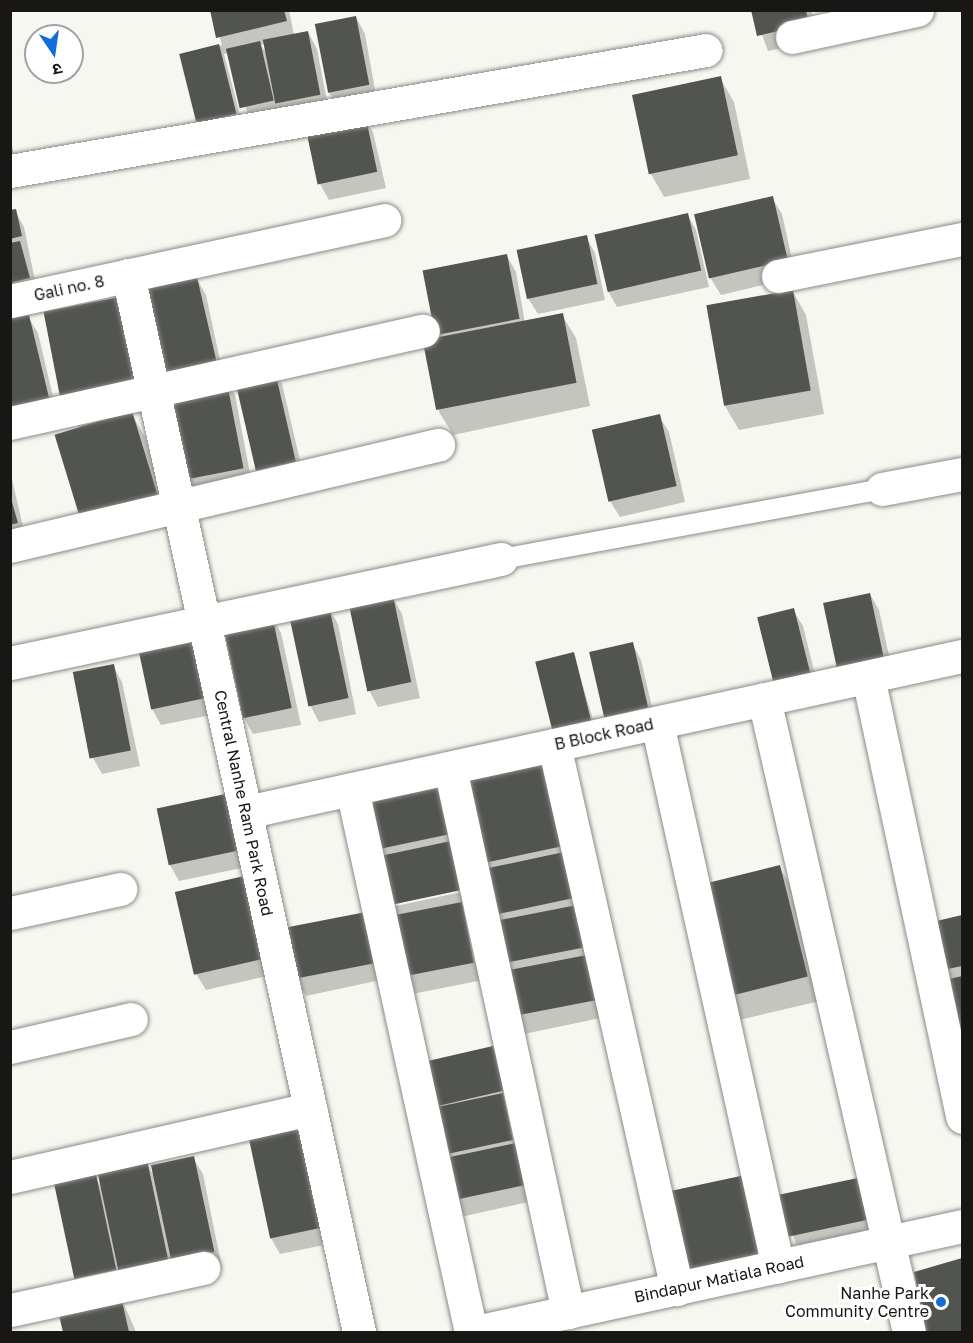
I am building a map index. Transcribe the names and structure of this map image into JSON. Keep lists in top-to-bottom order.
{
  "streets": {
    "street": [
      "Gali no. 8",
      "B Block Road",
      "Central Nanhe Ram Park Road",
      "Bindapur Matiala Road"
    ]
  },
  "crossings": [
    ["Gali no. 8", "Central Nanhe Ram Park Road"],
    ["B Block Road", "Central Nanhe Ram Park Road"]
  ],
  "places": ["Nanhe Park Community Centre"],
  "north": "bottom"
}
